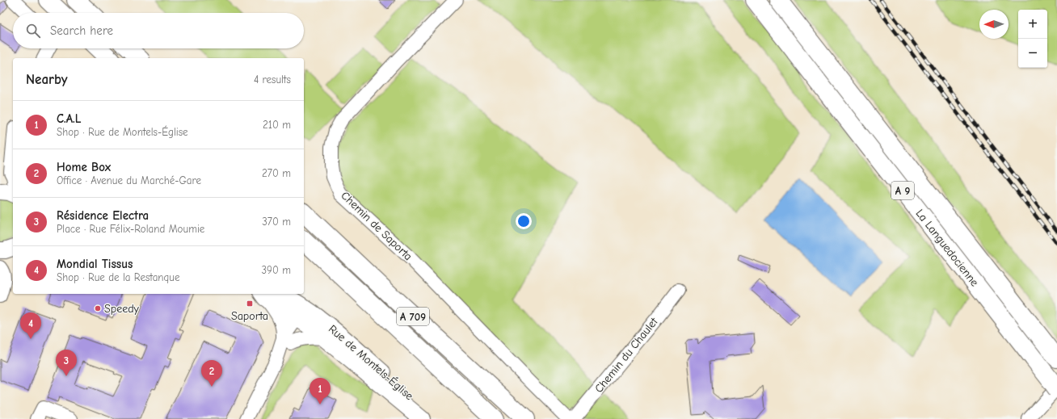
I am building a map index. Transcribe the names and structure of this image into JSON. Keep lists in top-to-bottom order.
{
  "streets": {
    "highway": ["A 9", "La Languedocienne", "A 709"],
    "main road": ["Rue de Montels-Église"],
    "street": ["Chemin de Saporta", "Chemin du Chaulet"]
  },
  "places": {
    "transit": ["Saporta"],
    "other": ["Speedy"]
  },
  "north": "left",
  "page": {
    "map_buttons": ["+", "−"],
    "search": "Search here",
    "heading": ["Nearby", "4 results"],
    "list": [
      {
        "mark": "1",
        "name": "C.A.L",
        "note": "Shop · Rue de Montels-Église",
        "value": "210 m"
      },
      {
        "mark": "2",
        "name": "Home Box",
        "note": "Office · Avenue du Marché-Gare",
        "value": "270 m"
      },
      {
        "mark": "3",
        "name": "Résidence Electra",
        "note": "Place · Rue Félix-Roland Moumie",
        "value": "370 m"
      },
      {
        "mark": "4",
        "name": "Mondial Tissus",
        "note": "Shop · Rue de la Restanque",
        "value": "390 m"
      }
    ],
    "pins": [
      "4",
      "3",
      "2",
      "1"
    ]
  }
}
